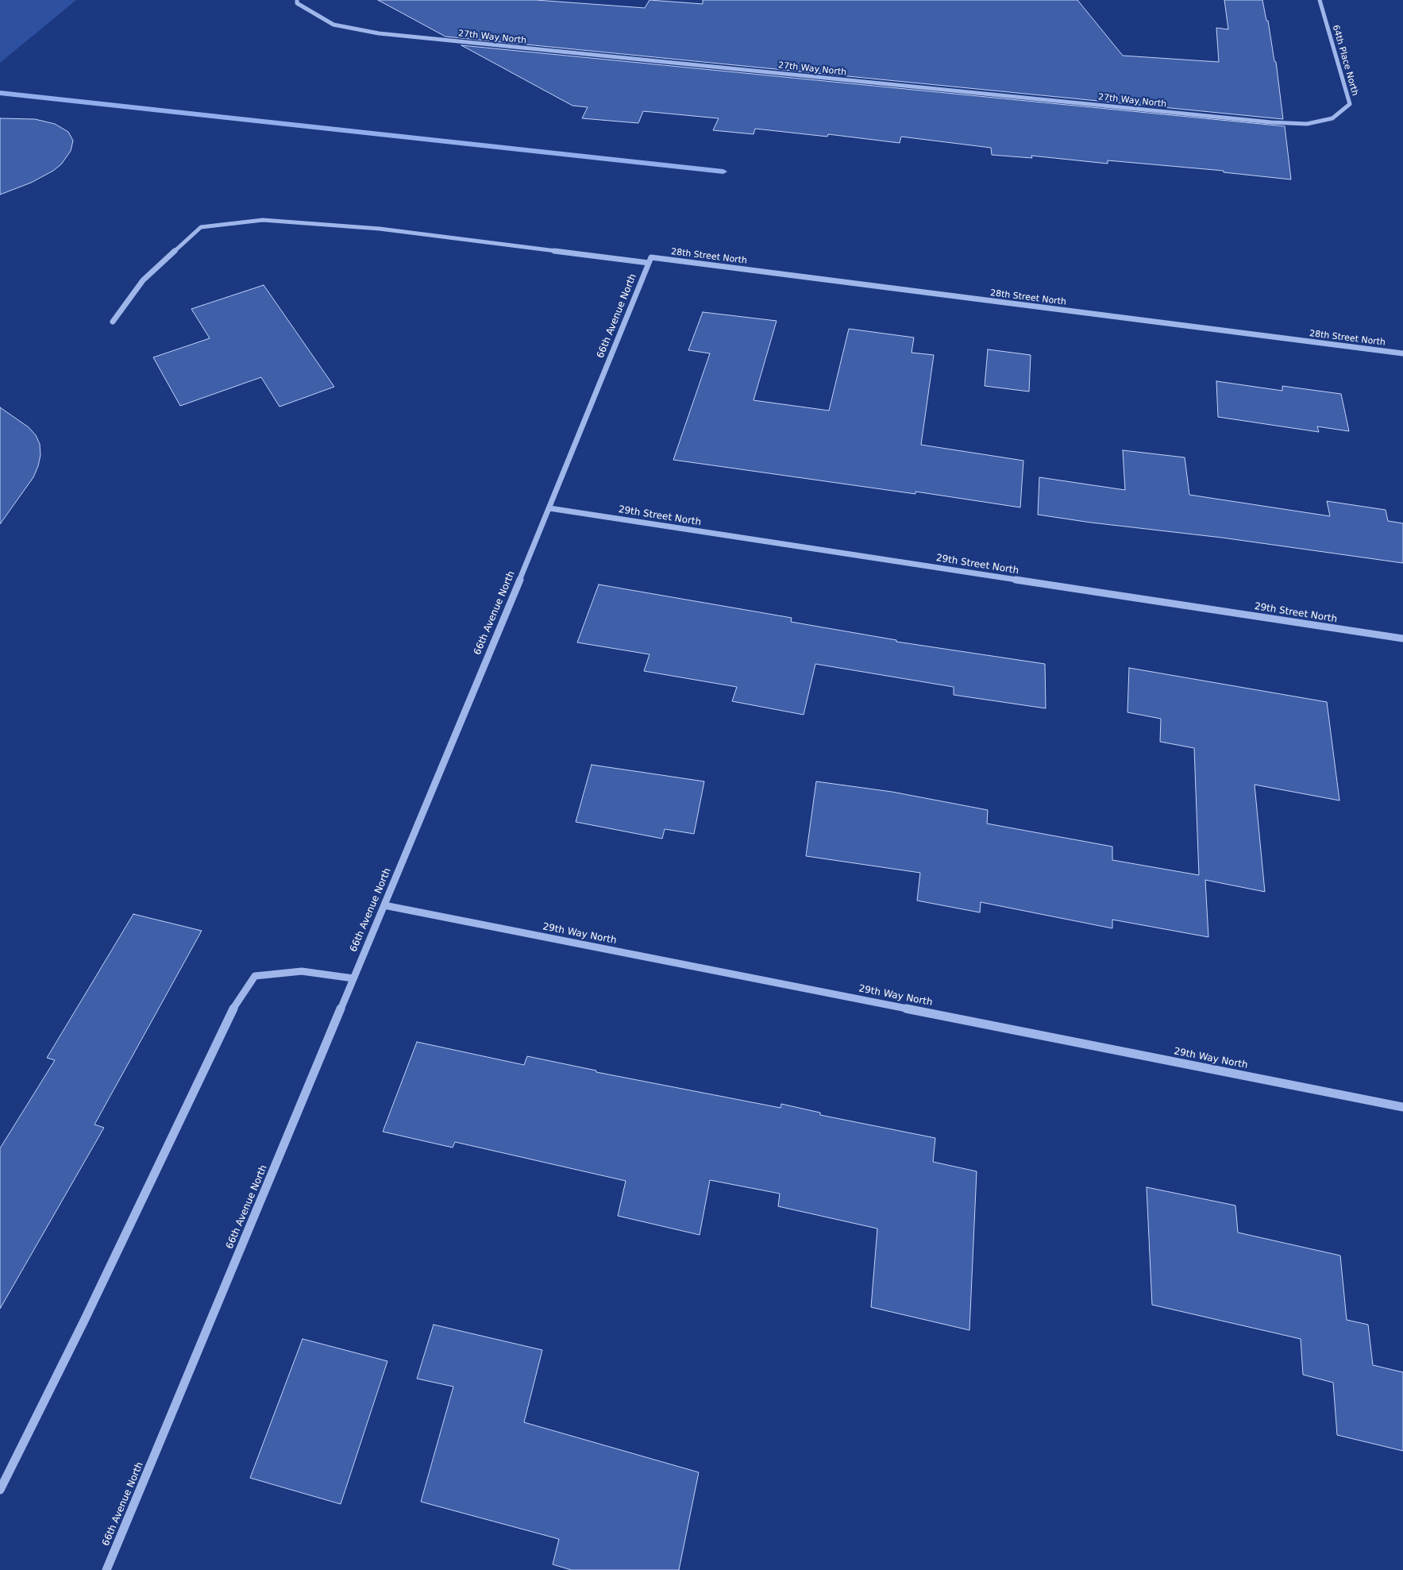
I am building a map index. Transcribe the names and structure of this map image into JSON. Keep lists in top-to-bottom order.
{
  "streets": {
    "street": [
      "27th Way North",
      "64th Place North",
      "28th Street North",
      "66th Avenue North",
      "29th Street North",
      "29th Way North"
    ]
  },
  "crossings": [
    ["27th Way North", "64th Place North"],
    ["28th Street North", "66th Avenue North"],
    ["66th Avenue North", "29th Street North"],
    ["66th Avenue North", "29th Way North"]
  ]
}
